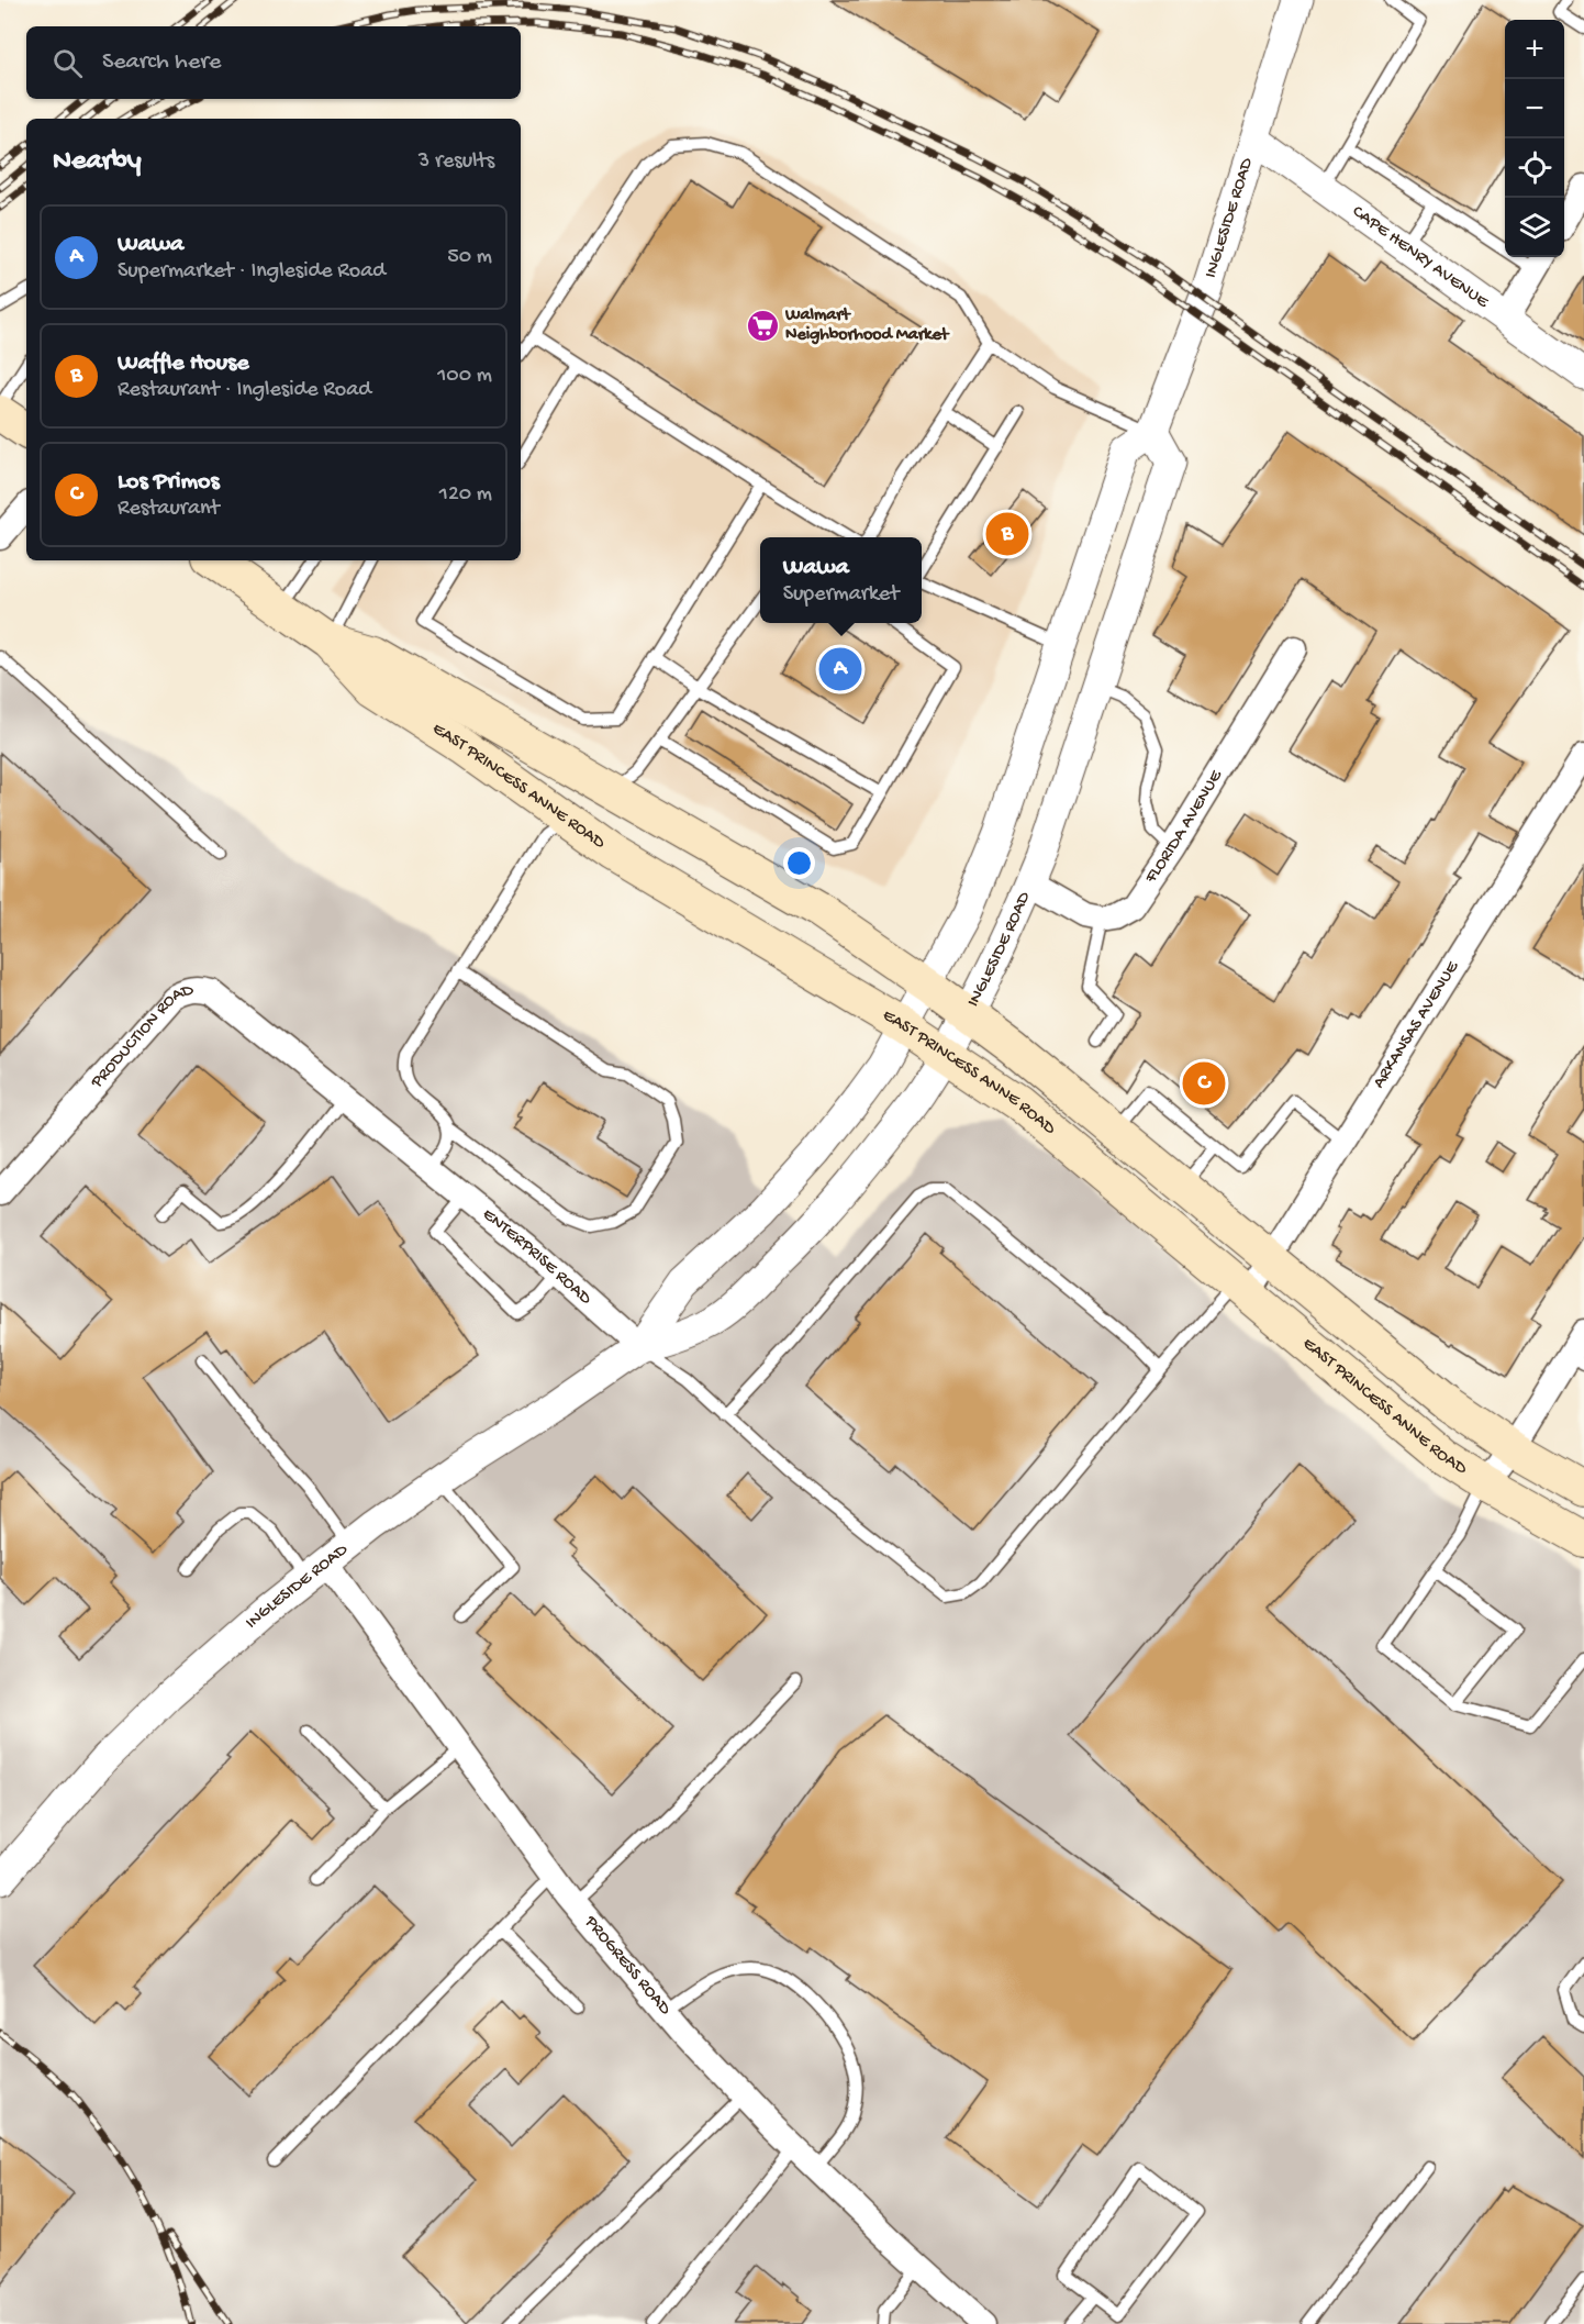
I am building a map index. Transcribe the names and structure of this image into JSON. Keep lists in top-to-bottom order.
{
  "streets": {
    "main road": ["EAST PRINCESS ANNE ROAD"],
    "street": [
      "INGLESIDE ROAD",
      "CAPE HENRY AVENUE",
      "FLORIDA AVENUE",
      "ARKANSAS AVENUE",
      "PRODUCTION ROAD",
      "ENTERPRISE ROAD",
      "PROGRESS ROAD"
    ]
  },
  "crossings": [
    ["INGLESIDE ROAD", "CAPE HENRY AVENUE"],
    ["INGLESIDE ROAD", "EAST PRINCESS ANNE ROAD"],
    ["INGLESIDE ROAD", "ENTERPRISE ROAD"],
    ["INGLESIDE ROAD", "PROGRESS ROAD"],
    ["EAST PRINCESS ANNE ROAD", "ARKANSAS AVENUE"],
    ["PRODUCTION ROAD", "ENTERPRISE ROAD"]
  ],
  "places": {
    "supermarket": ["Walmart Neighborhood Market"]
  },
  "page": {
    "map_buttons": ["+", "−"],
    "search": "Search here",
    "heading": ["Nearby", "3 results"],
    "list": [
      {
        "mark": "A",
        "name": "Wawa",
        "note": "Supermarket · Ingleside Road",
        "value": "50 m"
      },
      {
        "mark": "B",
        "name": "Waffle House",
        "note": "Restaurant · Ingleside Road",
        "value": "100 m"
      },
      {
        "mark": "C",
        "name": "Los Primos",
        "note": "Restaurant",
        "value": "120 m"
      }
    ],
    "pins": ["B", "A", "C"],
    "popup": ["Wawa", "Supermarket"]
  }
}
